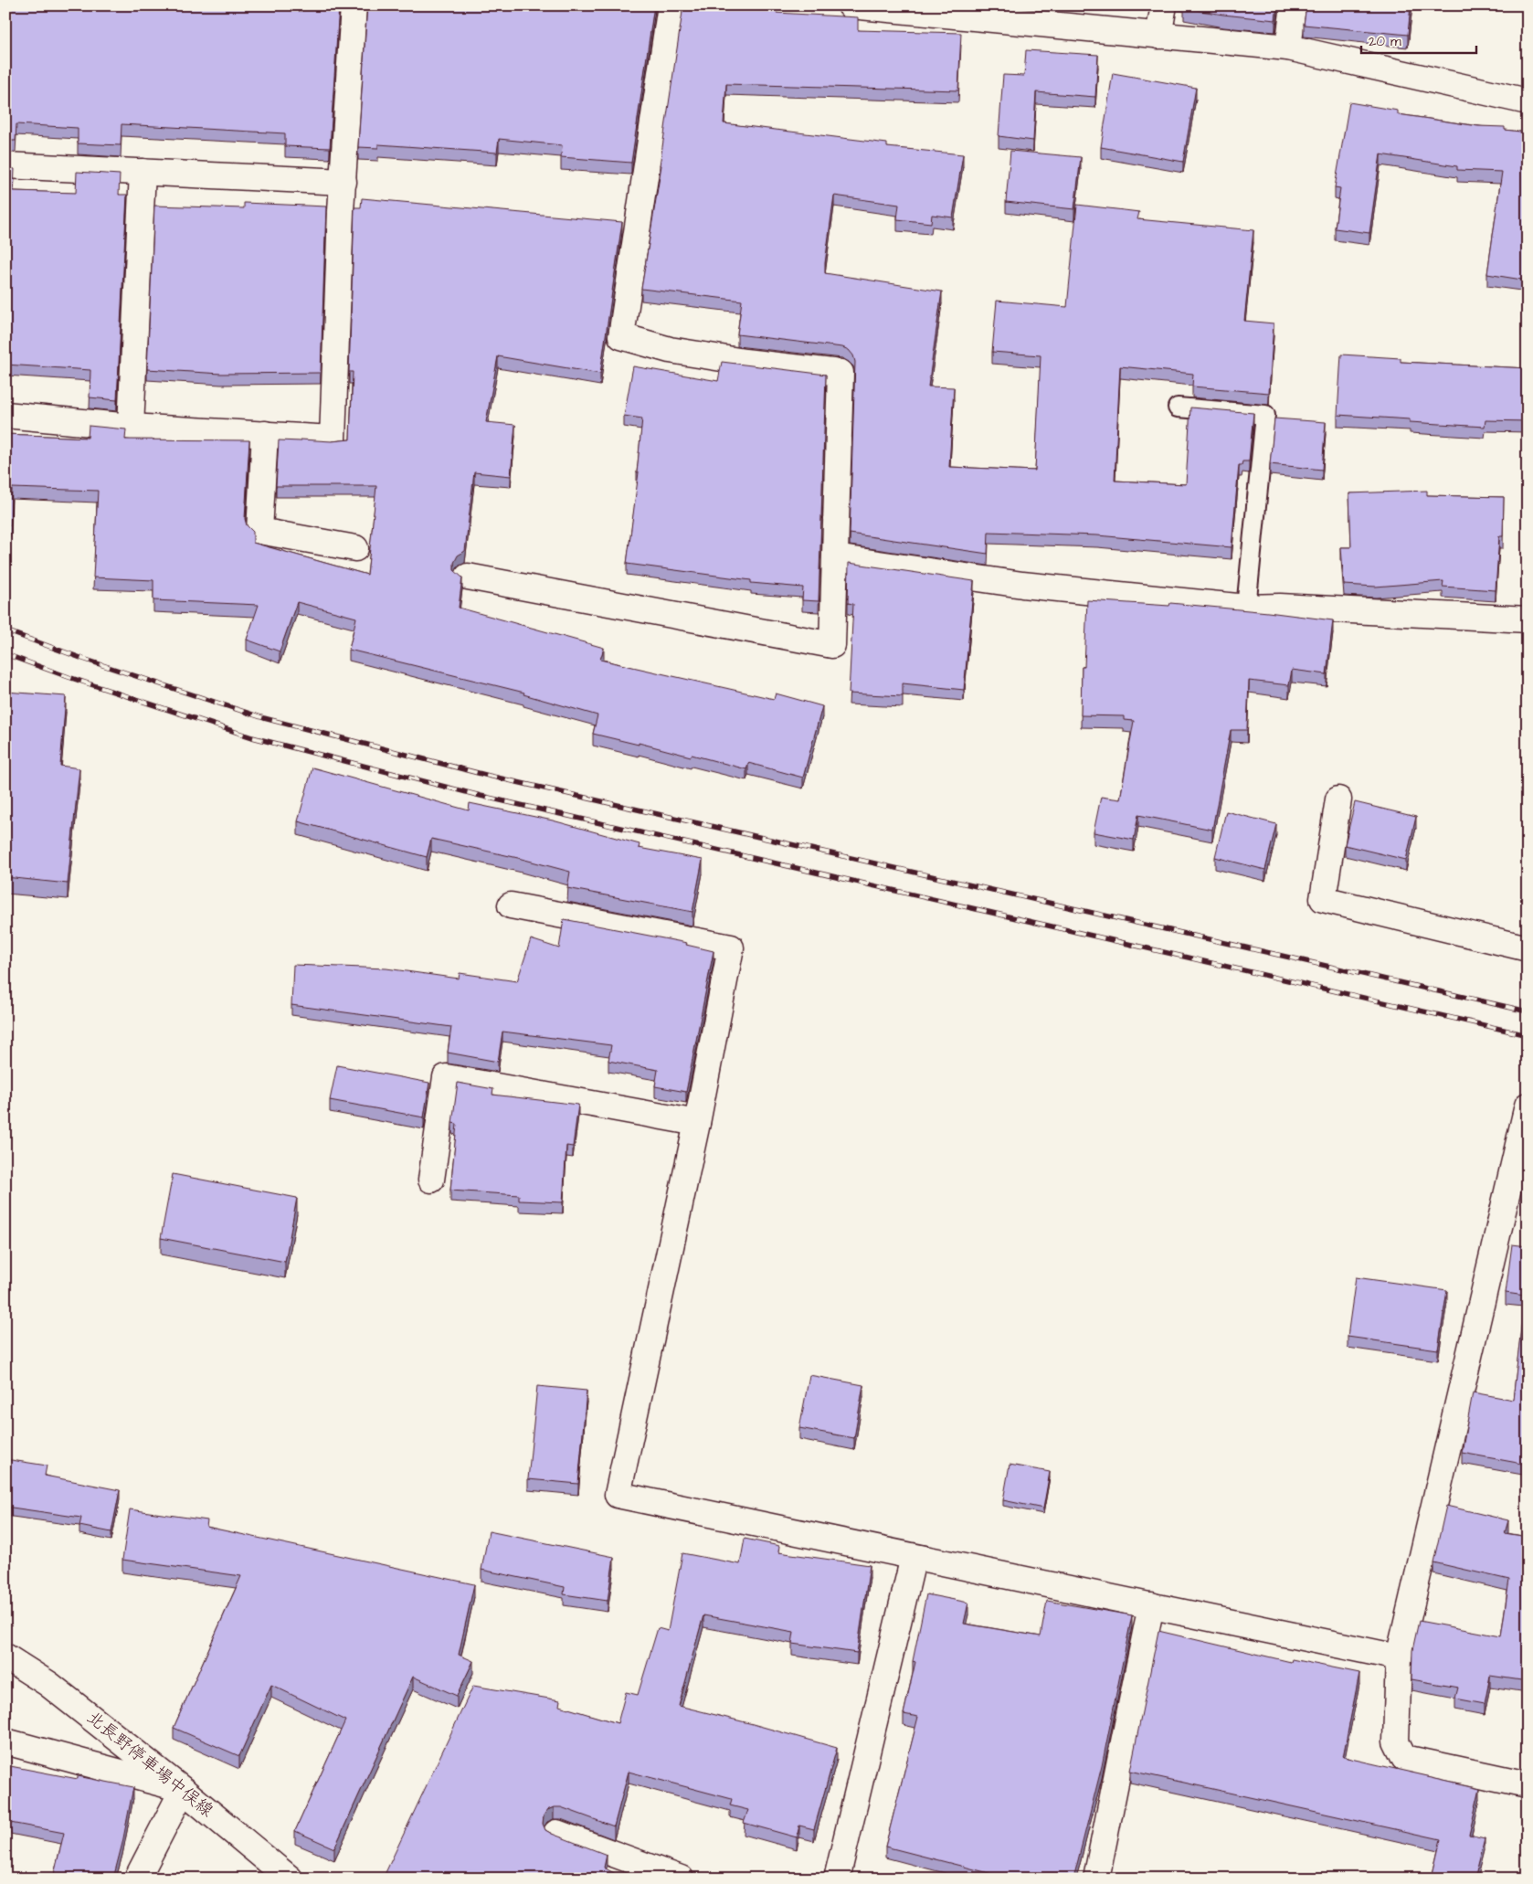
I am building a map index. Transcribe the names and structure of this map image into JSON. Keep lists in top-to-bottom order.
{
  "streets": {
    "street": ["北長野停車場中俣線"]
  },
  "scale_bar": "20 m"
}
